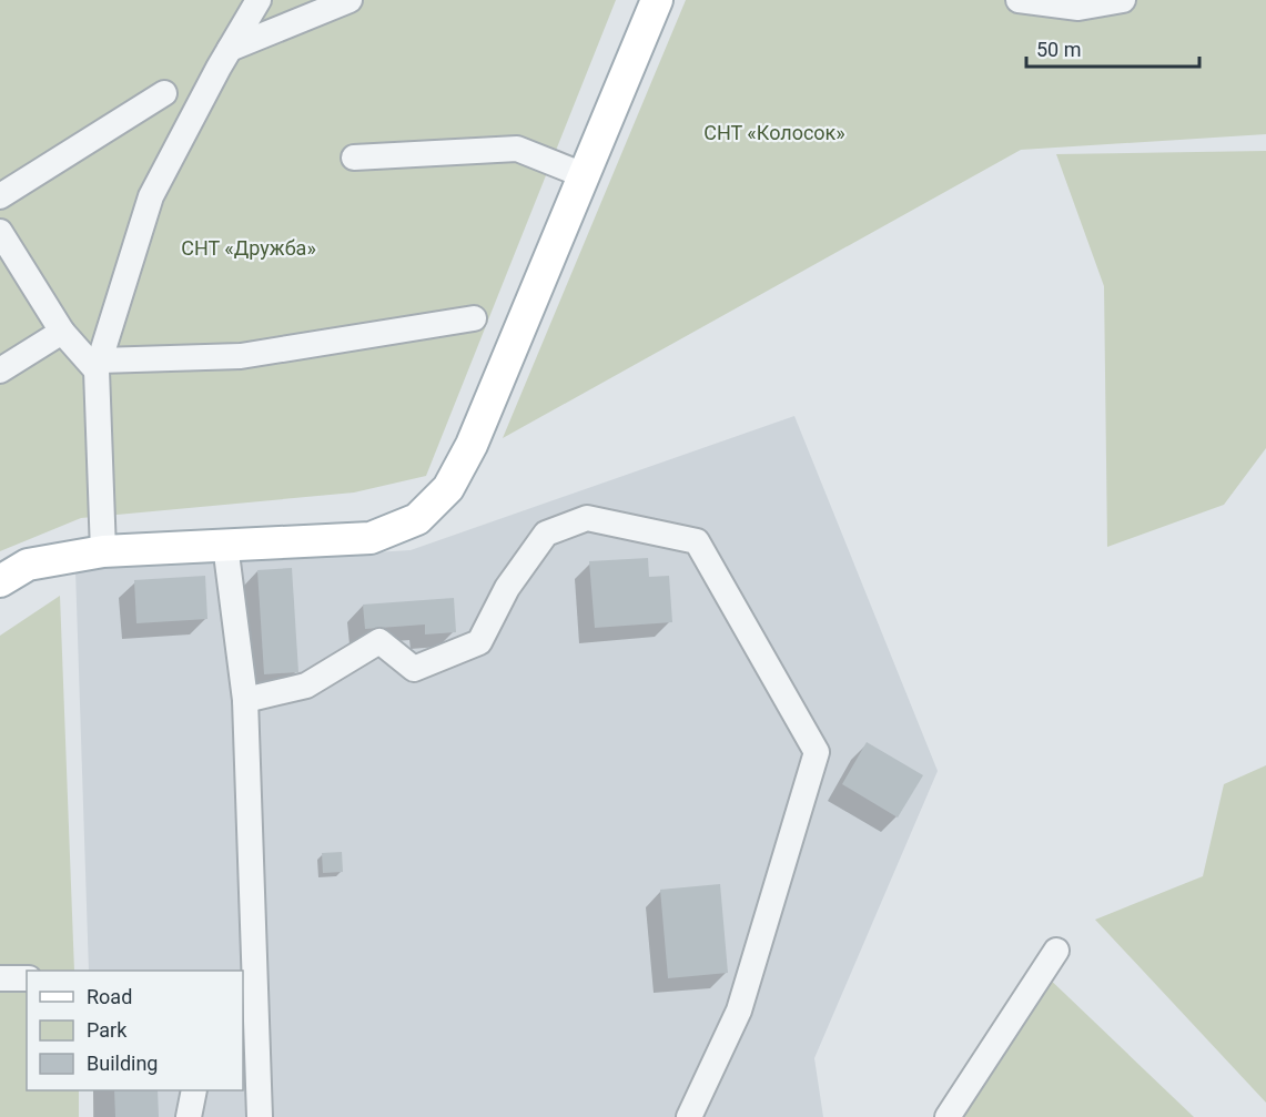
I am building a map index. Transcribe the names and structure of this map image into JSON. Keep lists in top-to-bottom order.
{
  "parks": ["СНТ «Колосок»", "СНТ «Дружба»"],
  "legend": ["Road", "Park", "Building"],
  "scale_bar": "50 m"
}
